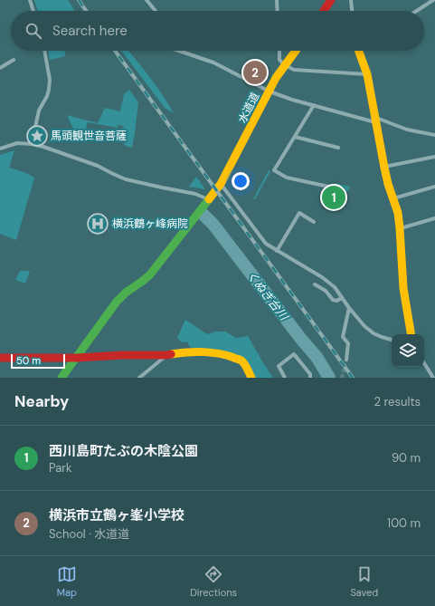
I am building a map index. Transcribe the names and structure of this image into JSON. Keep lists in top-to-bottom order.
{
  "streets": {
    "street": ["水道道"]
  },
  "water": ["くぬぎ台川"],
  "places": {
    "place": ["馬頭観世音菩薩"],
    "hospital": ["横浜鶴ヶ峰病院"]
  },
  "scale_bar": "50 m",
  "page": {
    "search": "Search here",
    "pins": ["2", "1"],
    "scale": "50 m",
    "heading": ["Nearby", "2 results"],
    "list": [
      {
        "mark": "1",
        "name": "西川島町たぶの木陰公園",
        "note": "Park",
        "value": "90 m"
      },
      {
        "mark": "2",
        "name": "横浜市立鶴ヶ峯小学校",
        "note": "School · 水道道",
        "value": "100 m"
      }
    ],
    "nav": ["Map", "Directions", "Saved"]
  }
}
